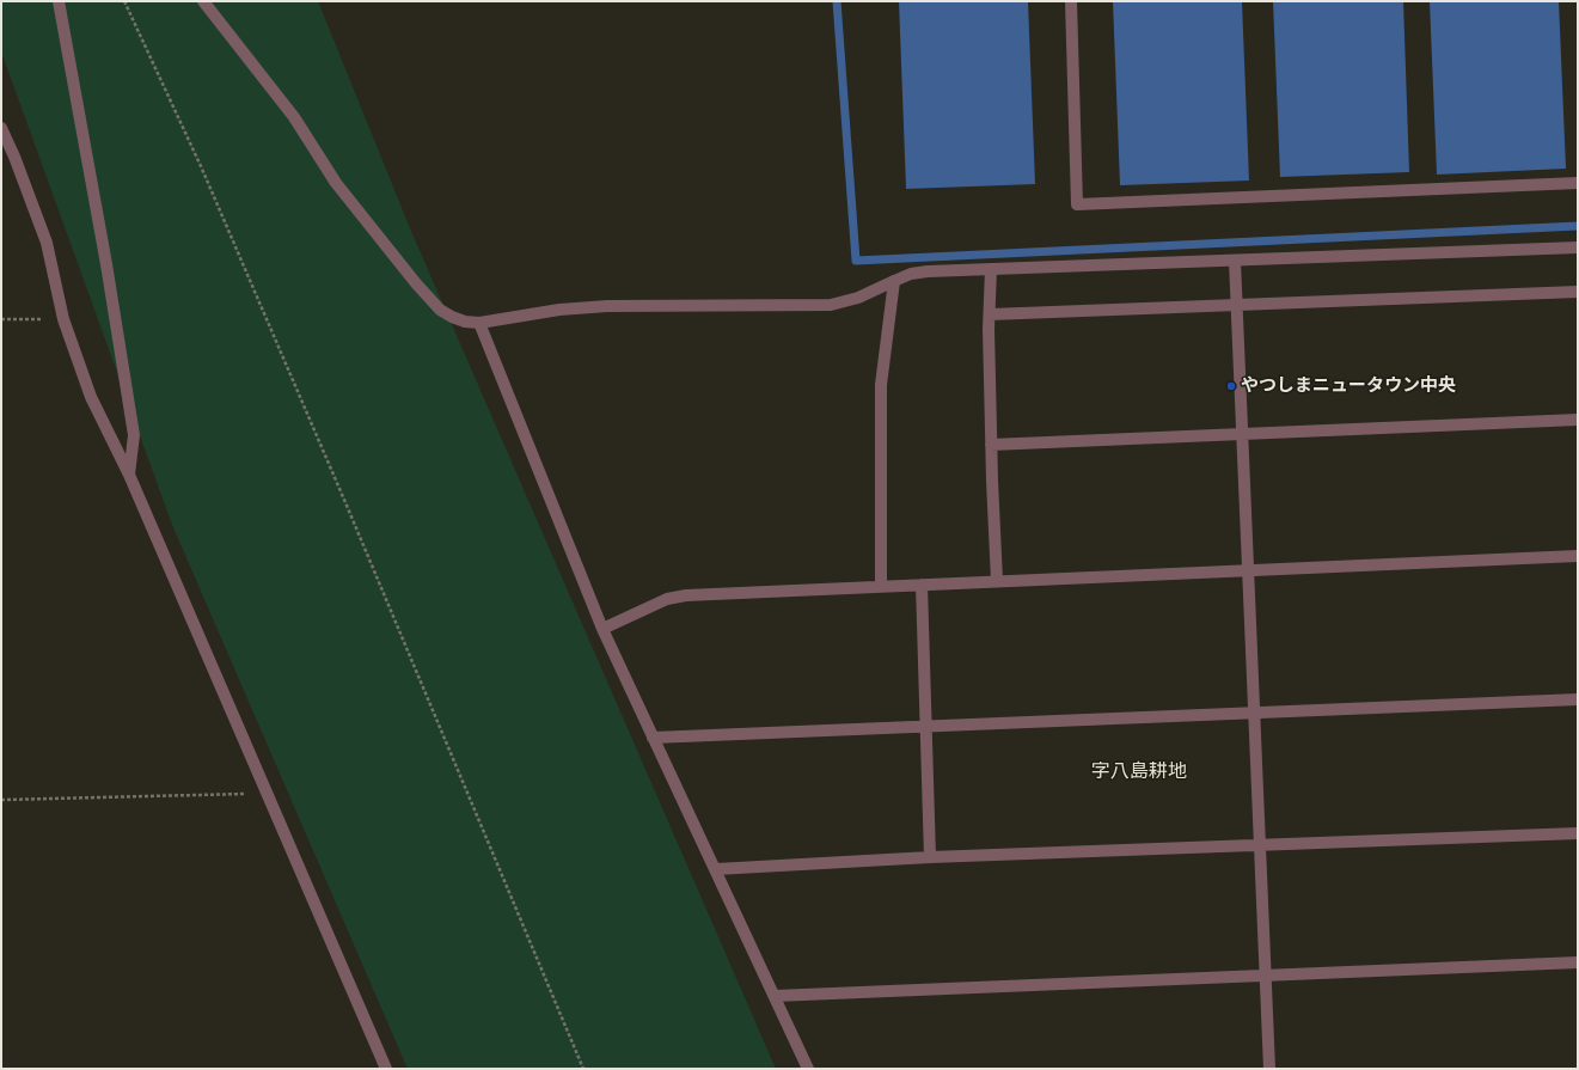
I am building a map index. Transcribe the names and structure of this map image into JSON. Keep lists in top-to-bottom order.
{
  "districts": ["字八島耕地"],
  "places": ["やつしまニュータウン中央"]
}
